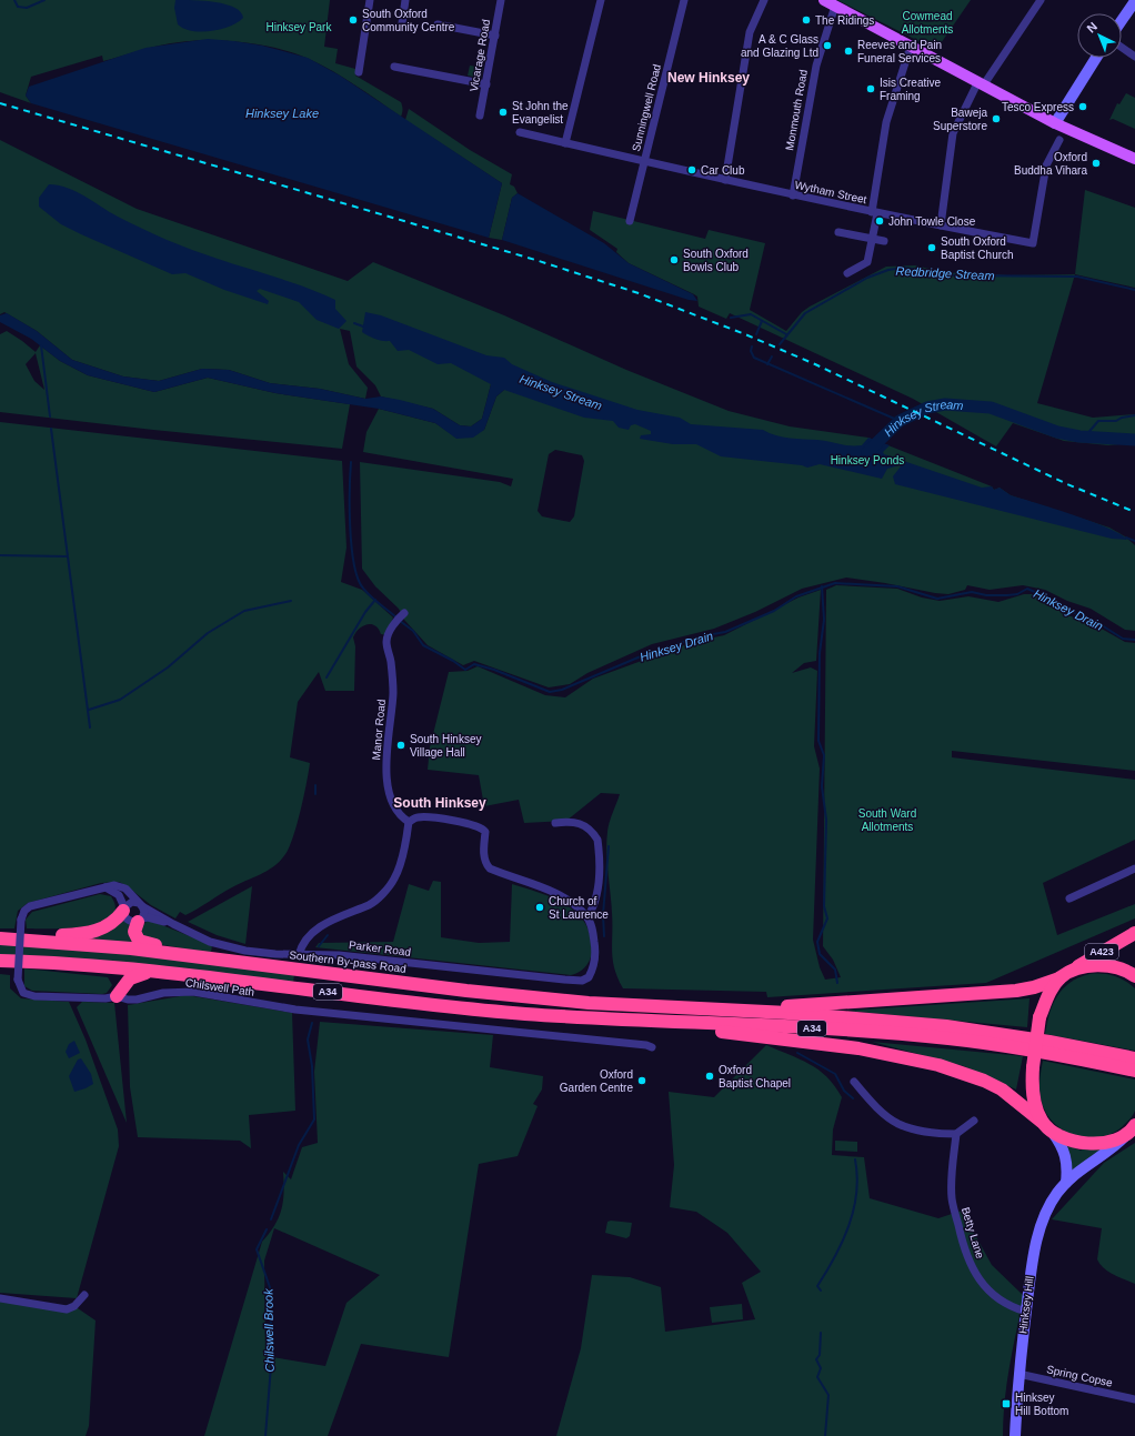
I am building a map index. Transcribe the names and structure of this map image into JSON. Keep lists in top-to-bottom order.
{
  "streets": {
    "highway": ["A423", "Southern By-pass Road", "A34"],
    "street": [
      "Vicarage Road",
      "Sunningwell Road",
      "Monmouth Road",
      "Wytham Street",
      "Manor Road",
      "Parker Road",
      "Chilswell Path",
      "Betty Lane",
      "Hinksey Hill",
      "Spring Copse"
    ]
  },
  "crossings": [
    ["Sunningwell Road", "Wytham Street"],
    ["Monmouth Road", "Wytham Street"],
    ["Parker Road", "Chilswell Path"],
    ["Southern By-pass Road", "A34"],
    ["Betty Lane", "Hinksey Hill"],
    ["Hinksey Hill", "Spring Copse"]
  ],
  "districts": ["New Hinksey", "South Hinksey"],
  "water": [
    "Hinksey Lake",
    "Redbridge Stream",
    "Hinksey Stream",
    "Hinksey Drain",
    "Chilswell Brook"
  ],
  "parks": [
    "Cowmead Allotments",
    "Hinksey Park",
    "Hinksey Ponds",
    "South Ward Allotments"
  ],
  "places": {
    "other": [
      "South Oxford Community Centre",
      "The Ridings",
      "A & C Glass and Glazing Ltd",
      "Reeves and Pain Funeral Services",
      "Isis Creative Framing",
      "Tesco Express",
      "St John the Evangelist",
      "Baweja Superstore",
      "Oxford Buddha Vihara",
      "Car Club",
      "John Towle Close",
      "South Oxford Baptist Church",
      "South Oxford Bowls Club",
      "South Hinksey Village Hall",
      "Church of St Laurence",
      "Oxford Baptist Chapel",
      "Oxford Garden Centre"
    ],
    "transit": ["Hinksey Hill Bottom"]
  },
  "north": "top left"
}
